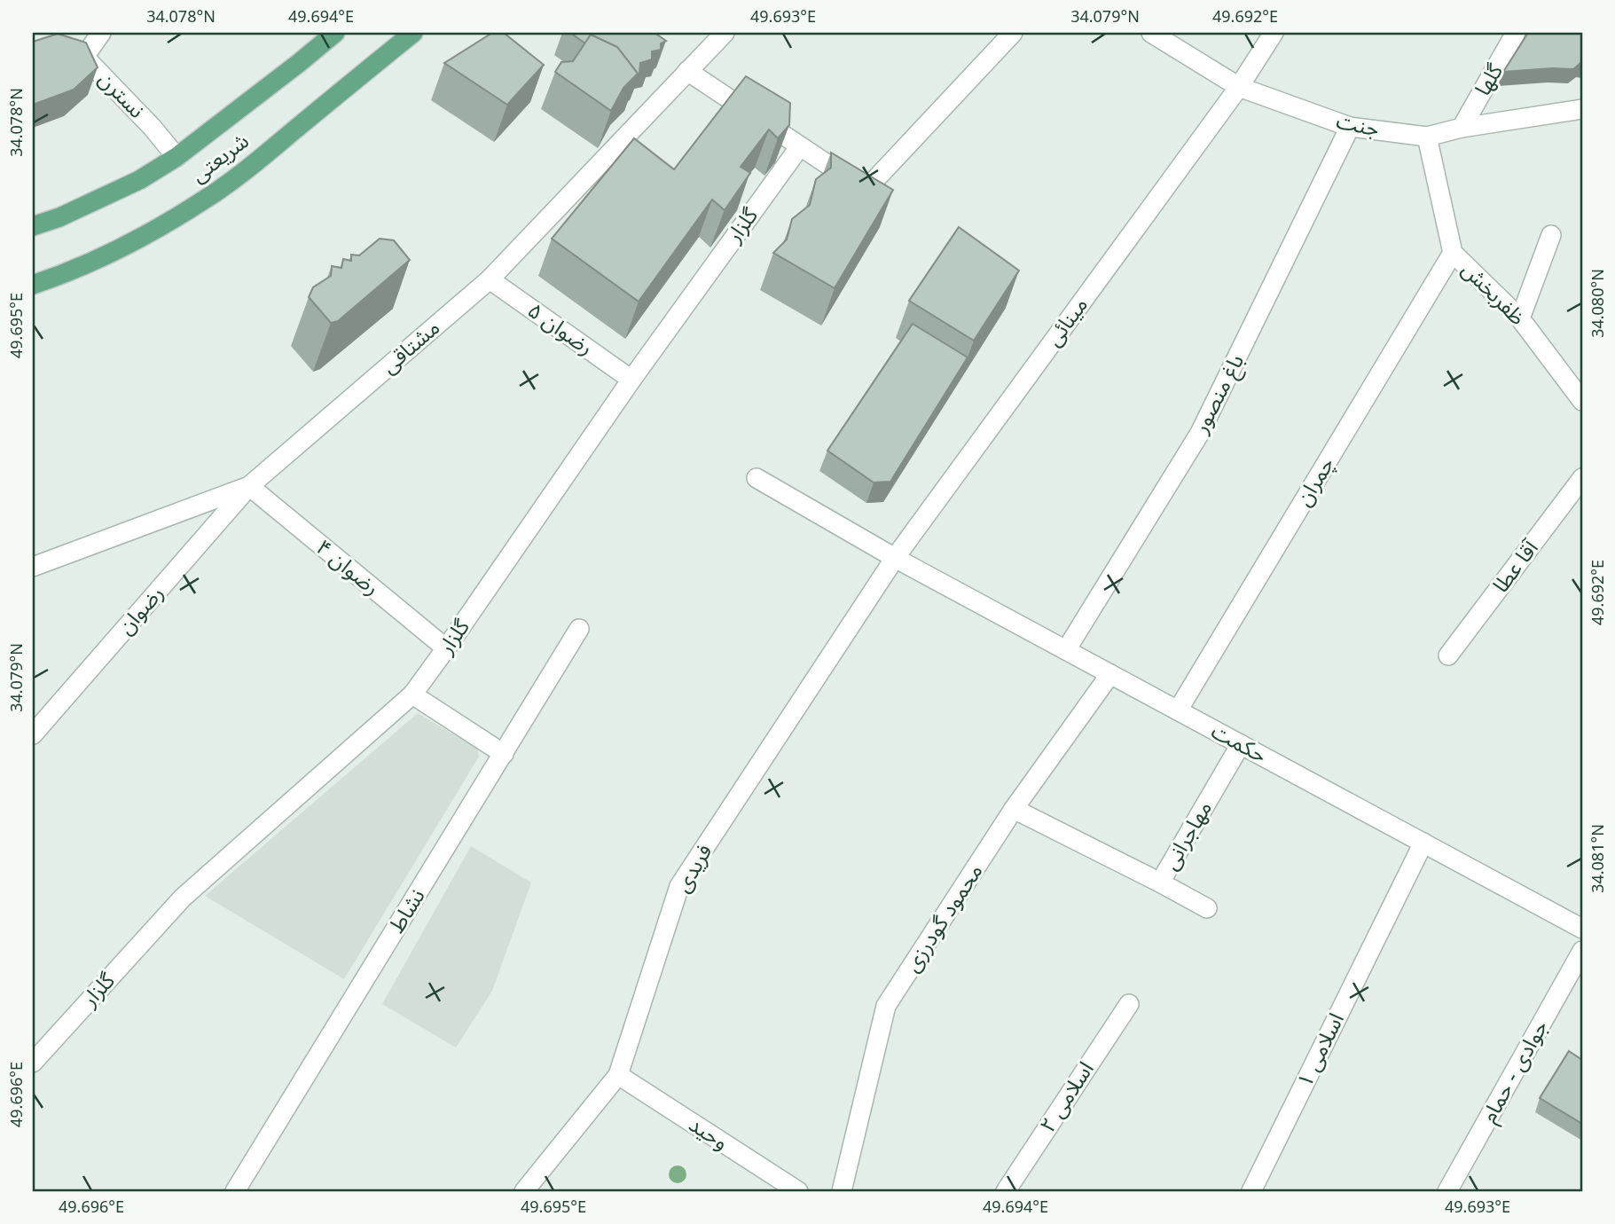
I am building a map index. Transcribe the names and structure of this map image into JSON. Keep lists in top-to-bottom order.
{
  "streets": {
    "main road": ["شریعتی"],
    "street": [
      "گلها",
      "نسترن",
      "جنت",
      "گلزار",
      "ظفربخش",
      "مینائی",
      "رضوان ۵",
      "مشتاقی",
      "باغ منصور",
      "چمران",
      "آقا عطا",
      "رضوان ۴",
      "رضوان",
      "حکمت",
      "مهاجرانی",
      "فریدی",
      "نشاط",
      "محمود گودرزی",
      "اسلامی ۱",
      "جوادی - حمام",
      "اسلامی ۲",
      "وحید"
    ]
  },
  "crossings": [
    ["گلها", "جنت"],
    ["نسترن", "شریعتی"],
    ["جنت", "ظفربخش"],
    ["جنت", "مینائی"],
    ["جنت", "باغ منصور"],
    ["گلزار", "رضوان ۵"],
    ["گلزار", "رضوان ۴"],
    ["ظفربخش", "چمران"],
    ["مینائی", "حکمت"],
    ["مینائی", "فریدی"],
    ["رضوان ۵", "مشتاقی"],
    ["مشتاقی", "رضوان ۴"],
    ["مشتاقی", "رضوان"],
    ["باغ منصور", "حکمت"],
    ["چمران", "حکمت"],
    ["رضوان ۴", "رضوان"],
    ["حکمت", "مهاجرانی"],
    ["حکمت", "فریدی"],
    ["حکمت", "محمود گودرزی"],
    ["حکمت", "اسلامی ۱"],
    ["مهاجرانی", "محمود گودرزی"],
    ["فریدی", "وحید"]
  ],
  "coordinates": [
    "34.078°N",
    "49.694°E",
    "49.693°E",
    "34.079°N",
    "49.692°E",
    "34.080°N",
    "49.695°E",
    "34.081°N",
    "49.696°E"
  ]
}
